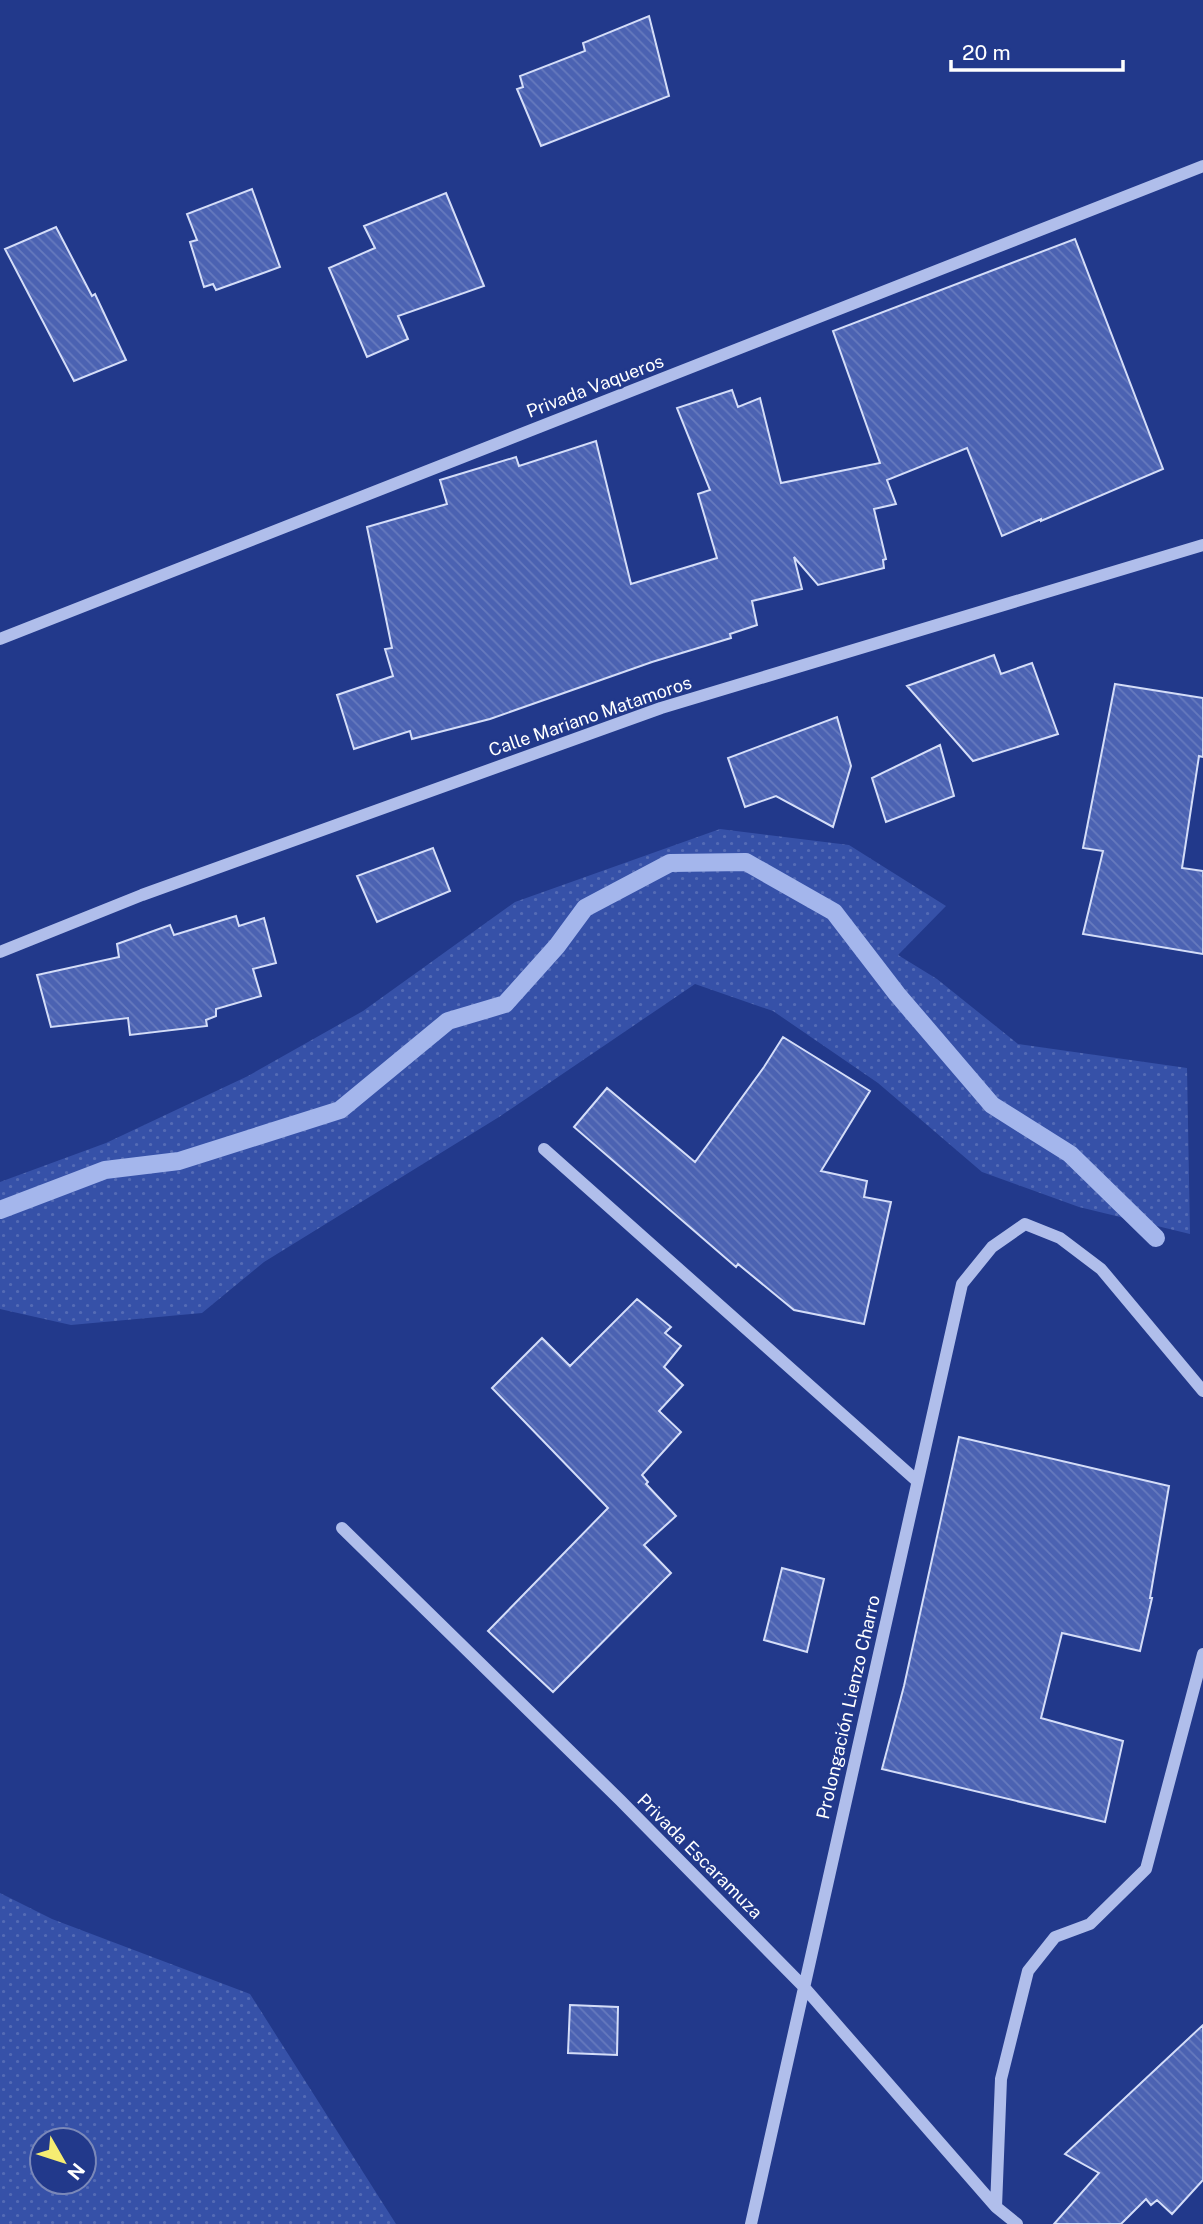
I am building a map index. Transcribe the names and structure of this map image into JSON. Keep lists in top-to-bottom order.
{
  "streets": {
    "street": [
      "Privada Vaqueros",
      "Calle Mariano Matamoros",
      "Prolongación Lienzo Charro",
      "Privada Escaramuza"
    ]
  },
  "crossings": [
    ["Prolongación Lienzo Charro", "Privada Escaramuza"]
  ],
  "scale_bar": "20 m",
  "north": "bottom right"
}
